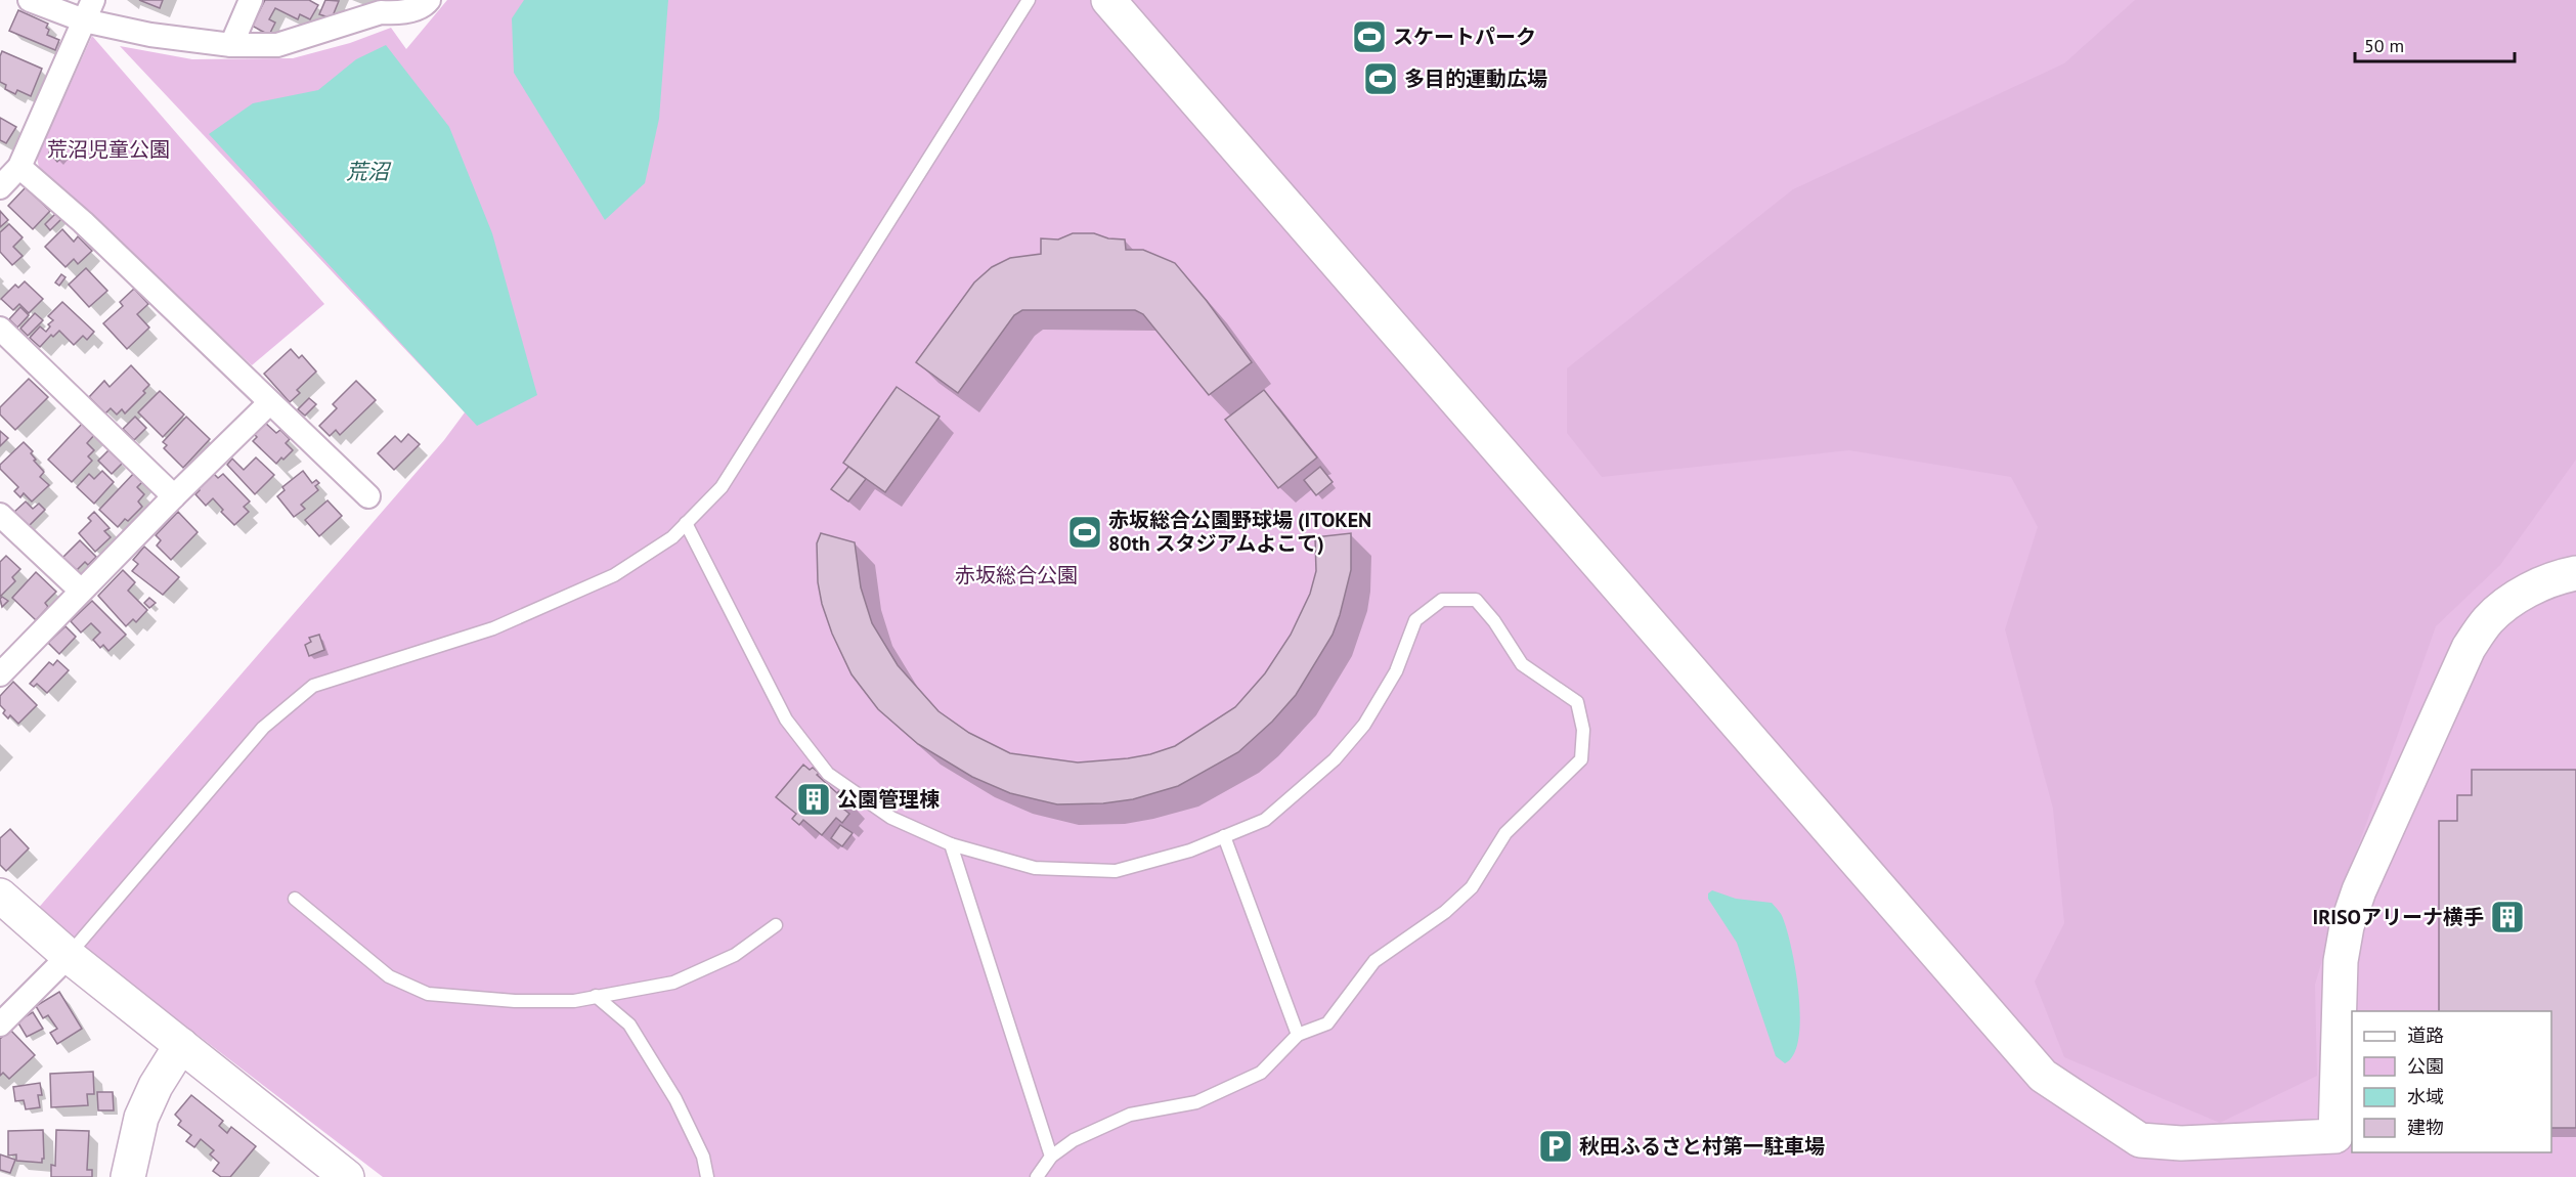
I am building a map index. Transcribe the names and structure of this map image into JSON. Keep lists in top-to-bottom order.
{
  "water": ["荒沼"],
  "parks": ["荒沼児童公園", "赤坂総合公園"],
  "places": {
    "sports": ["スケートパーク", "多目的運動広場", "赤坂総合公園野球場 (ITOKEN 80th スタジアムよこて)"],
    "building": ["公園管理棟", "IRISOアリーナ横手"],
    "parking": ["秋田ふるさと村第一駐車場"]
  },
  "legend": [
    "道路",
    "公園",
    "水域",
    "建物"
  ],
  "scale_bar": "50 m"
}
